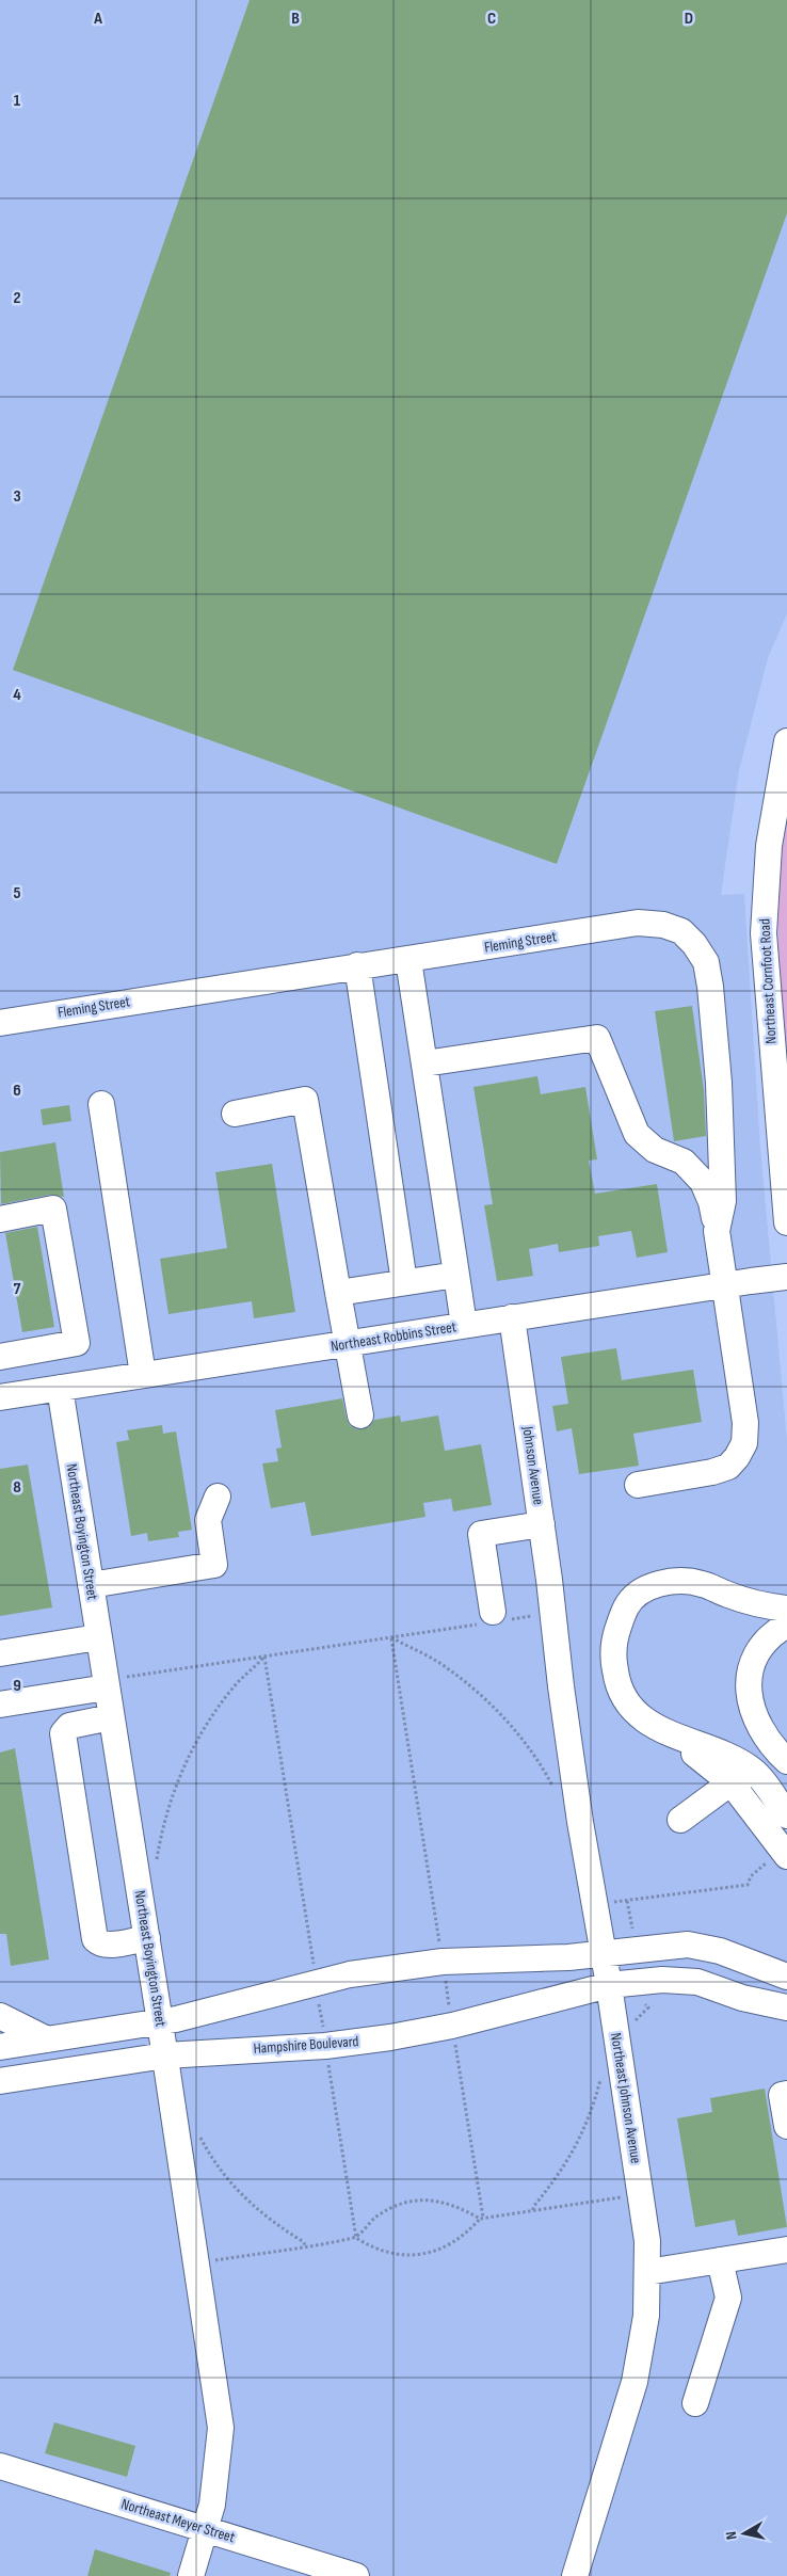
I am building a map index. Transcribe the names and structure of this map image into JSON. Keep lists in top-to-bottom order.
{
  "streets": {
    "street": [
      "Fleming Street",
      "Northeast Cornfoot Road",
      "Northeast Robbins Street",
      "Johnson Avenue",
      "Northeast Boyington Street",
      "Hampshire Boulevard",
      "Northeast Johnson Avenue",
      "Northeast Meyer Street"
    ]
  },
  "crossings": [
    ["Fleming Street", "Northeast Robbins Street"],
    ["Northeast Robbins Street", "Johnson Avenue"],
    ["Northeast Robbins Street", "Northeast Boyington Street"],
    ["Johnson Avenue", "Northeast Johnson Avenue"],
    ["Northeast Boyington Street", "Hampshire Boulevard"],
    ["Northeast Boyington Street", "Northeast Meyer Street"],
    ["Hampshire Boulevard", "Northeast Johnson Avenue"]
  ],
  "north": "left",
  "grid": {
    "columns": [
      "A",
      "B",
      "C",
      "D"
    ],
    "rows": [
      "1",
      "2",
      "3",
      "4",
      "5",
      "6",
      "7",
      "8",
      "9"
    ]
  }
}
